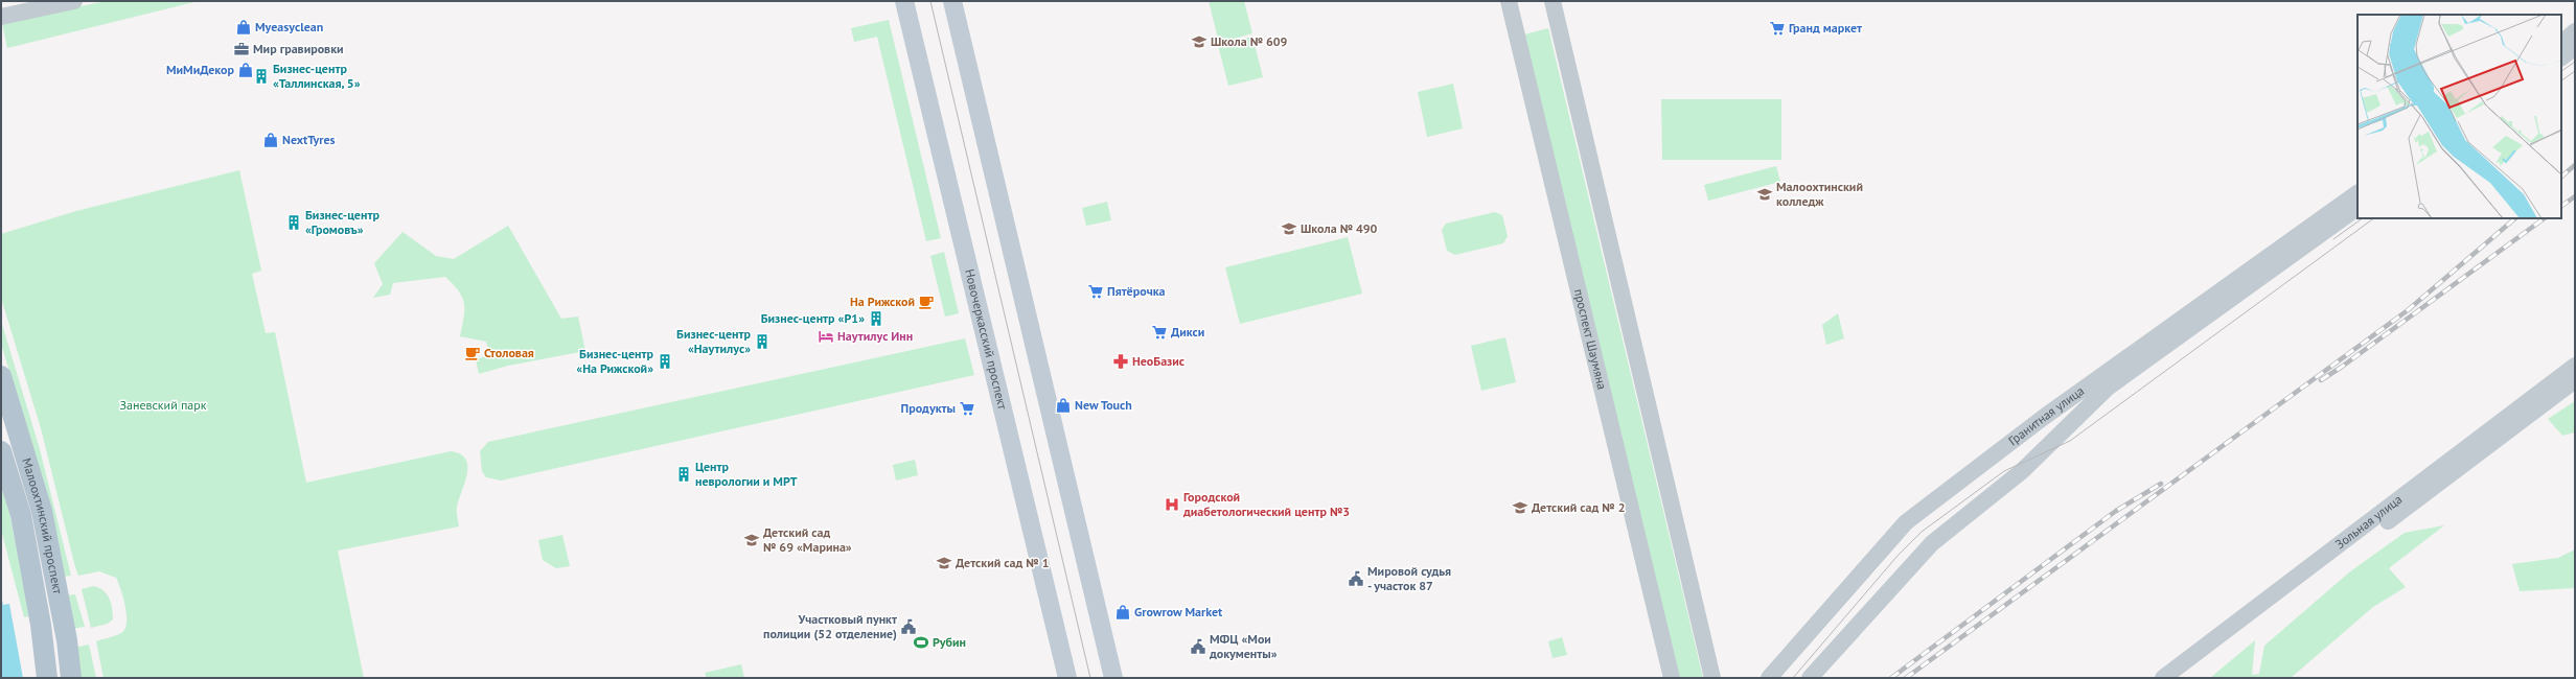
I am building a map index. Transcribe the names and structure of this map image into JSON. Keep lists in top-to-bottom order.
{
  "streets": {
    "main road": ["Новочеркасский проспект", "Малоохтинский проспект"],
    "street": ["проспект Шаумяна", "Гранитная улица", "Зольная улица"]
  },
  "parks": ["Заневский парк"],
  "places": {
    "shop": [
      "Myeasyclean",
      "МиМиДекор",
      "NextTyres",
      "New Touch",
      "Growrow Market"
    ],
    "supermarket": [
      "Гранд маркет",
      "Пятёрочка",
      "Дикси",
      "Продукты"
    ],
    "school or university": [
      "Школа № 609",
      "Малоохтинский колледж",
      "Школа № 490",
      "Детский сад № 2",
      "Детский сад № 69 «Марина»",
      "Детский сад № 1"
    ],
    "office": ["Мир гравировки"],
    "building": [
      "Бизнес-центр «Таллинская, 5»",
      "Бизнес-центр «Громовъ»",
      "Бизнес-центр «Р1»",
      "Бизнес-центр «Наутилус»",
      "Бизнес-центр «На Рижской»",
      "Центр неврологии и МРТ"
    ],
    "cafe": ["На Рижской", "Столовая"],
    "hotel": ["Наутилус Инн"],
    "pharmacy": ["НеоБазис"],
    "hospital": ["Городской диабетологический центр №3"],
    "public building": ["Мировой судья - участок 87", "Участковый пункт полиции (52 отделение)", "МФЦ «Мои документы»"],
    "sports": ["Рубин"]
  }
}
